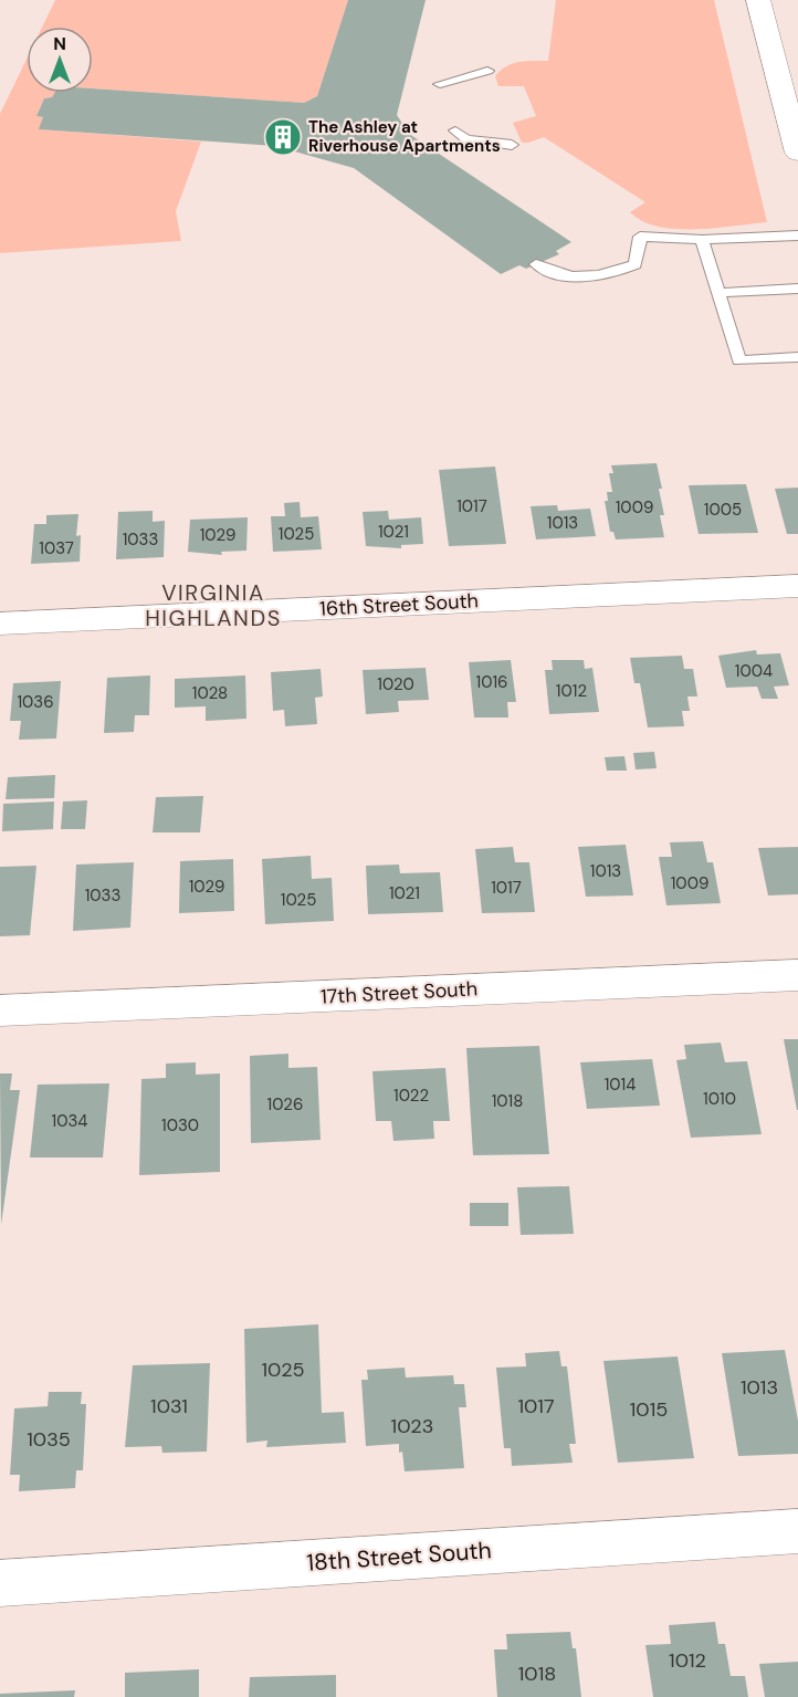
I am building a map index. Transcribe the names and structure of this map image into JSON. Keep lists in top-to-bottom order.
{
  "streets": {
    "street": ["16th Street South", "17th Street South", "18th Street South"]
  },
  "districts": ["VIRGINIA HIGHLANDS"],
  "places": {
    "building": ["The Ashley at Riverhouse Apartments"]
  },
  "house_numbers": [
    "1017",
    "1009",
    "1005",
    "1013",
    "1021",
    "1025",
    "1029",
    "1033",
    "1037",
    "1004",
    "1016",
    "1020",
    "1012",
    "1028",
    "1036",
    "1013",
    "1009",
    "1029",
    "1017",
    "1021",
    "1033",
    "1025",
    "1014",
    "1022",
    "1010",
    "1018",
    "1026",
    "1034",
    "1030",
    "1025",
    "1013",
    "1031",
    "1017",
    "1015",
    "1023",
    "1035",
    "1012",
    "1018"
  ],
  "north": "top"
}
